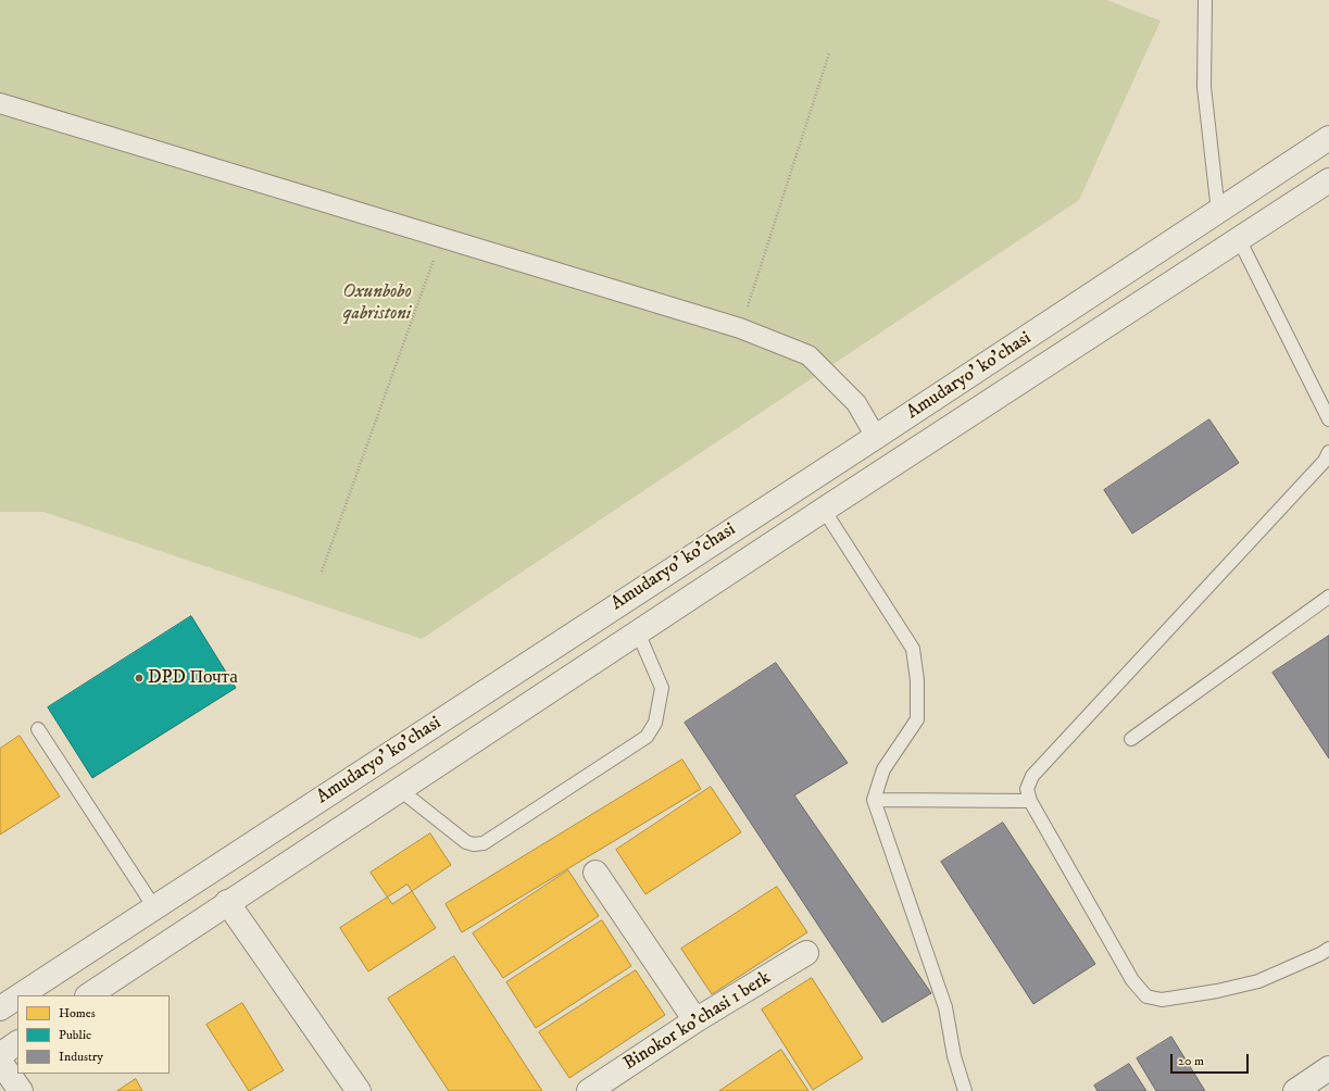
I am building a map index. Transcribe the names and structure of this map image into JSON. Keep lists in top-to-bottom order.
{
  "streets": {
    "street": ["Amudaryo' ko'chasi", "Binokor ko'chasi 1 berk"]
  },
  "parks": ["Oxunbobo qabristoni"],
  "places": ["DPD Почта"],
  "legend": ["Homes", "Public", "Industry"],
  "scale_bar": "20 m"
}
